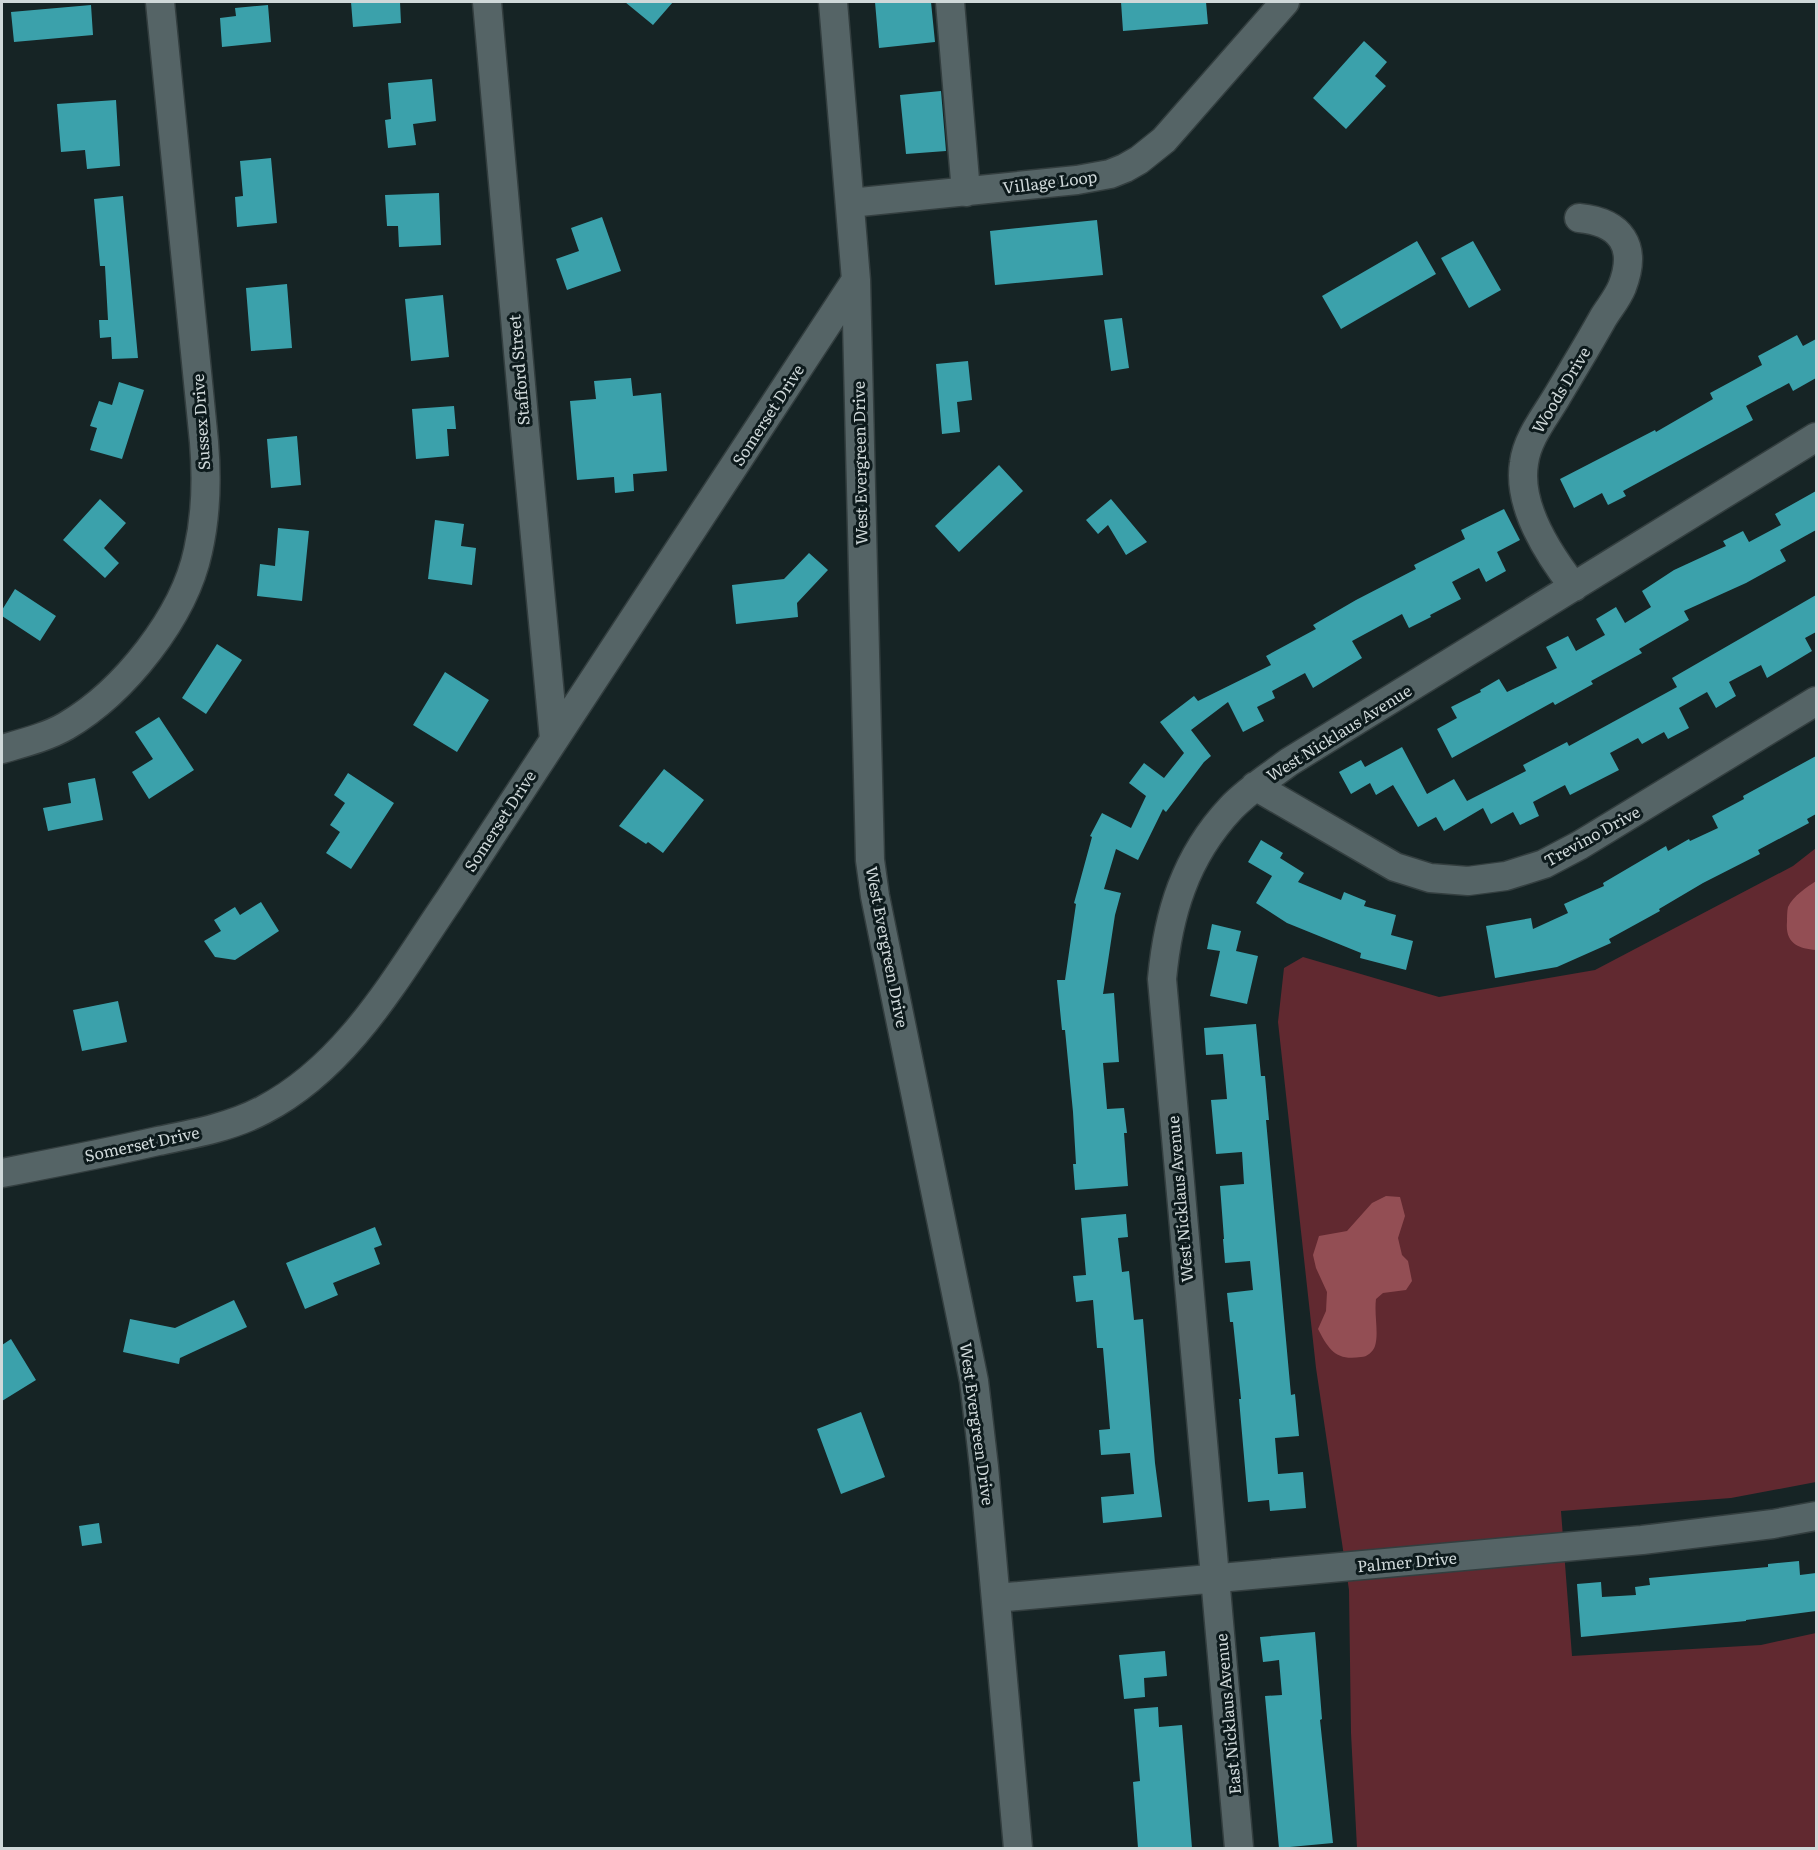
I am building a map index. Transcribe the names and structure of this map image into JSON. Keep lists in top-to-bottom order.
{
  "streets": {
    "street": [
      "Village Loop",
      "Stafford Street",
      "Woods Drive",
      "Somerset Drive",
      "Sussex Drive",
      "West Evergreen Drive",
      "West Nicklaus Avenue",
      "Trevino Drive",
      "Palmer Drive",
      "East Nicklaus Avenue"
    ]
  },
  "crossings": [
    ["Village Loop", "West Evergreen Drive"],
    ["Stafford Street", "Somerset Drive"],
    ["Woods Drive", "West Nicklaus Avenue"],
    ["Somerset Drive", "West Evergreen Drive"],
    ["West Evergreen Drive", "Palmer Drive"],
    ["West Nicklaus Avenue", "Trevino Drive"],
    ["West Nicklaus Avenue", "Palmer Drive"],
    ["West Nicklaus Avenue", "East Nicklaus Avenue"],
    ["Palmer Drive", "East Nicklaus Avenue"]
  ]
}
